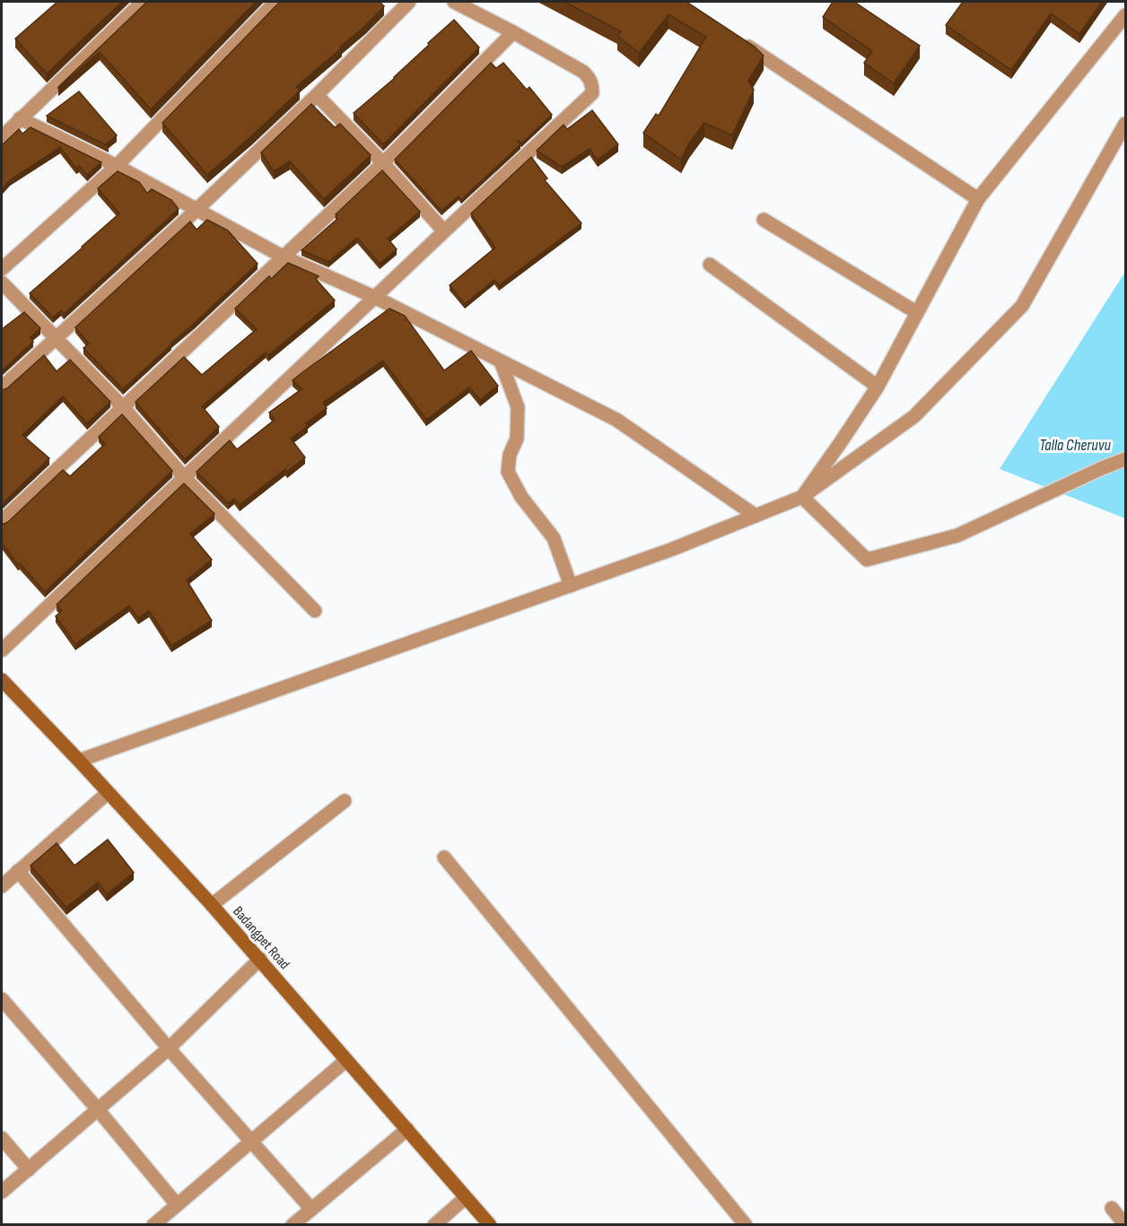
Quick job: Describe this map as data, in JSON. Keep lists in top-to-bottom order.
{
  "streets": {
    "main road": ["Badangpet Road"]
  },
  "water": ["Talla Cheruvu"]
}
